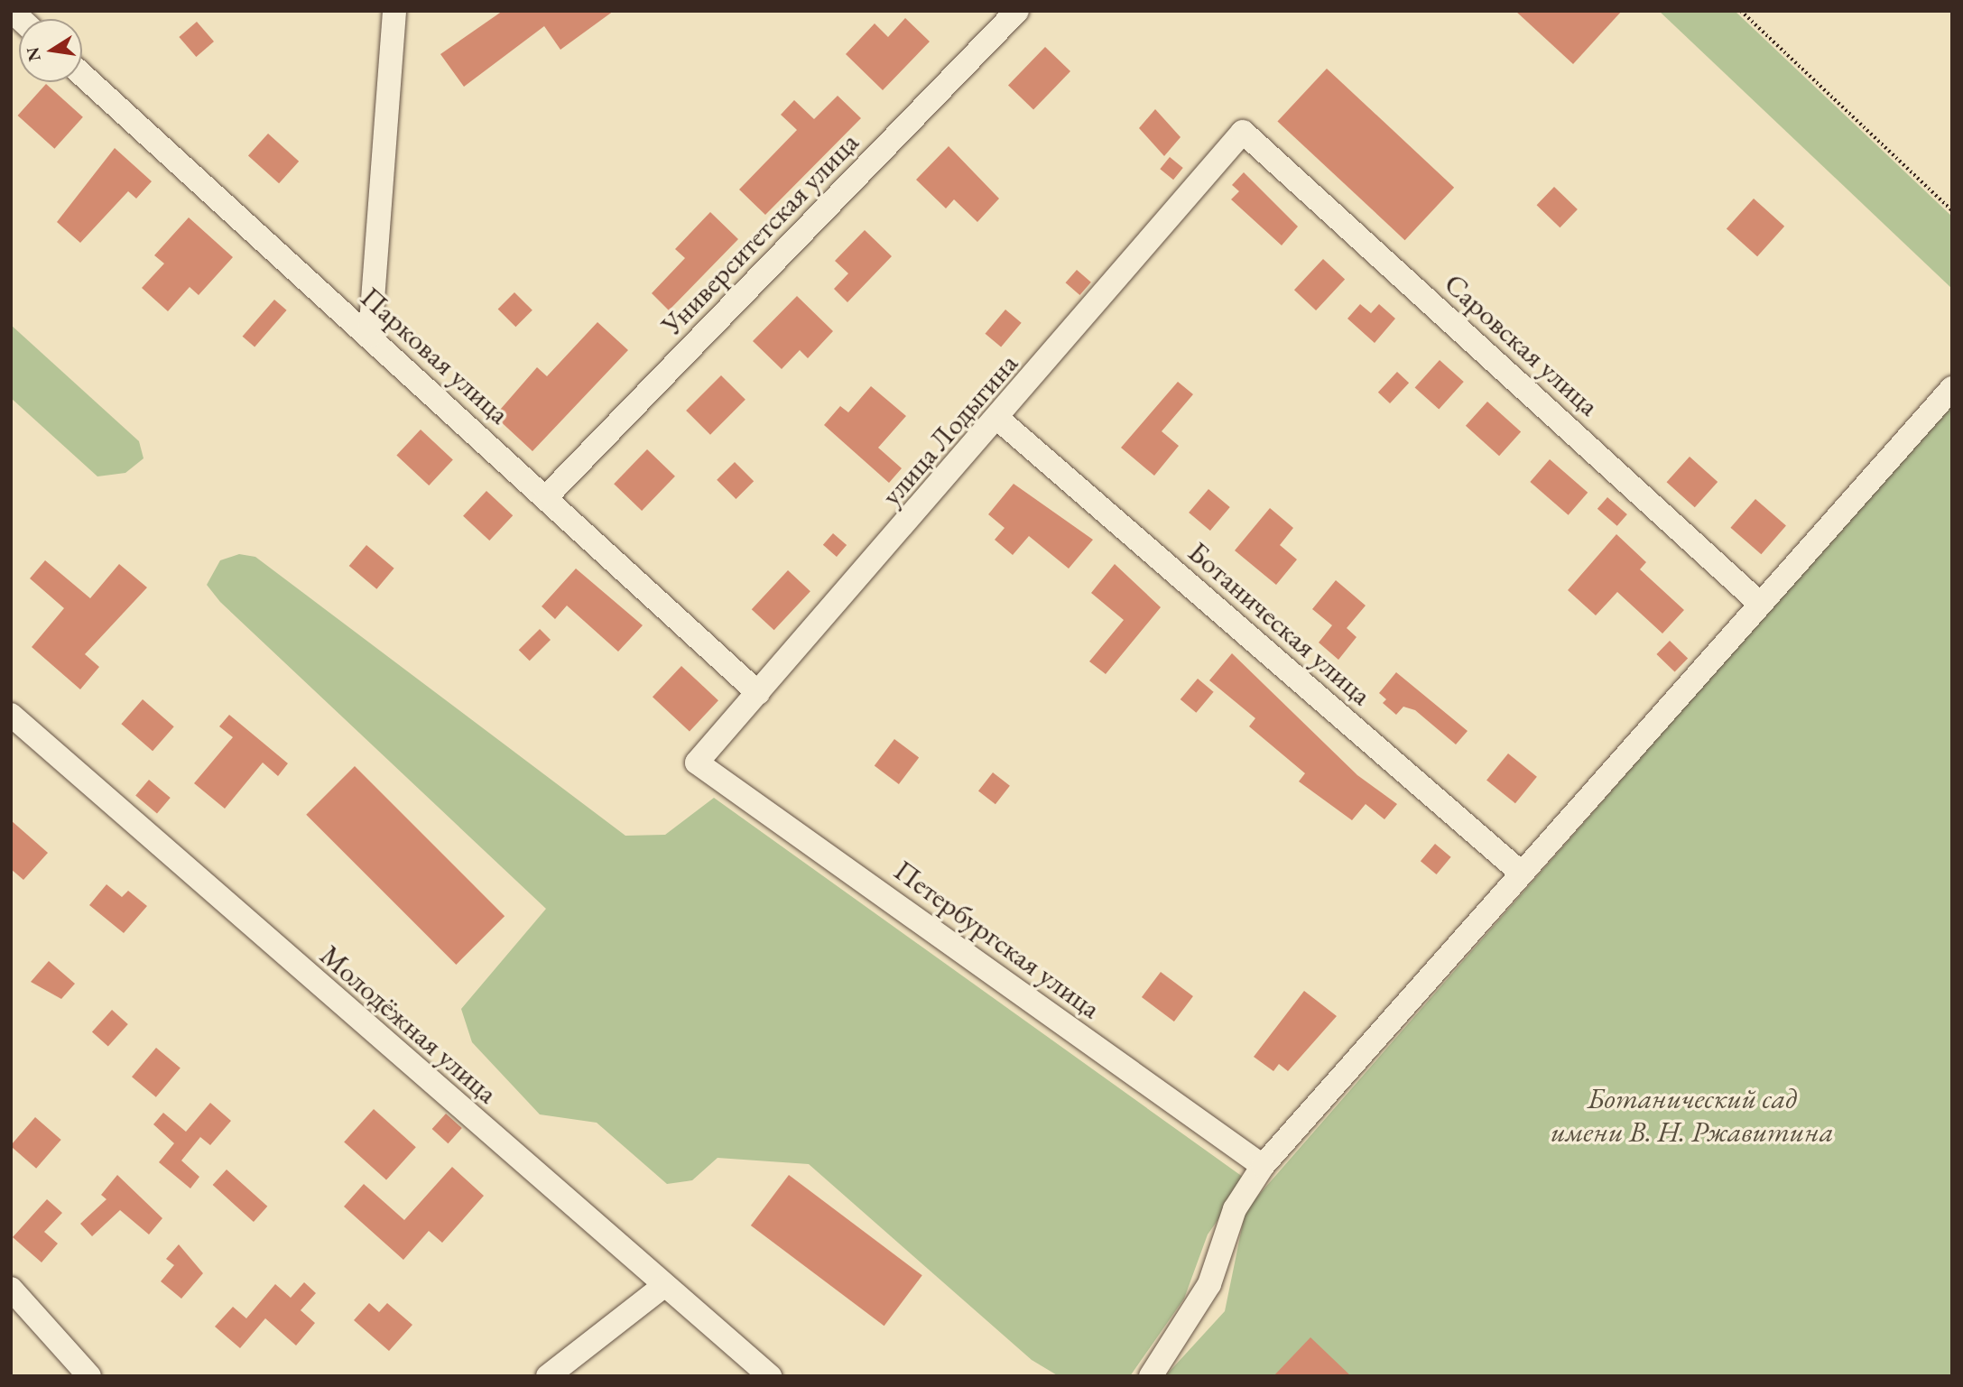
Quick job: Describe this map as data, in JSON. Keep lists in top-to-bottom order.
{
  "streets": {
    "street": [
      "Университетская улица",
      "Саровская улица",
      "Парковая улица",
      "улица Лодыгина",
      "Ботаническая улица",
      "Петербургская улица",
      "Молодёжная улица"
    ]
  },
  "crossings": [
    ["Университетская улица", "Парковая улица"],
    ["Саровская улица", "улица Лодыгина"],
    ["Парковая улица", "улица Лодыгина"],
    ["улица Лодыгина", "Ботаническая улица"],
    ["улица Лодыгина", "Петербургская улица"]
  ],
  "parks": ["Ботанический сад имени В. Н. Ржавитина"],
  "north": "left"
}
